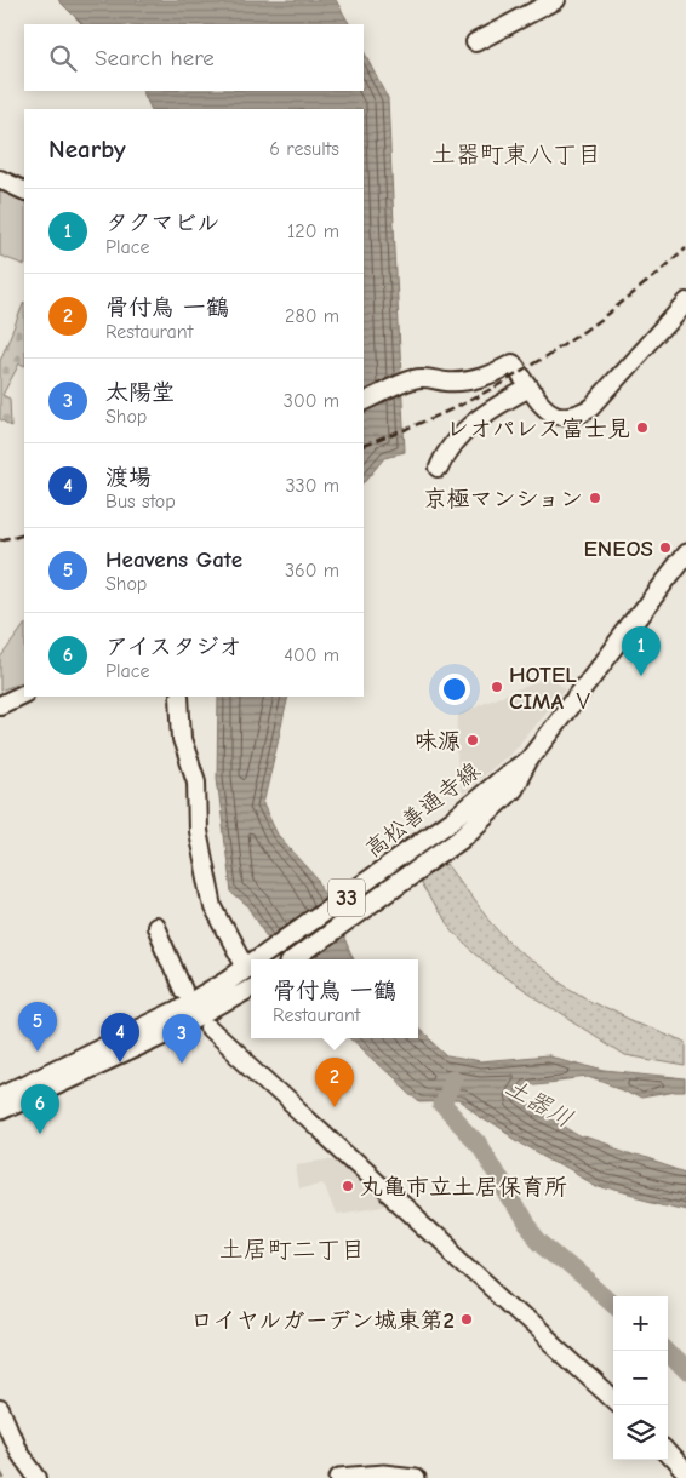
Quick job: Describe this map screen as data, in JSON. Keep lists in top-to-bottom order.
{
  "streets": {
    "main road": ["高松善通寺線", "33"]
  },
  "districts": ["土器町東八丁目", "土居町二丁目"],
  "water": ["土器川"],
  "places": [
    "レオパレス富士見",
    "京極マンション",
    "ENEOS",
    "HOTEL CIMA Ⅴ",
    "味源",
    "丸亀市立土居保育所",
    "ロイヤルガーデン城東第2"
  ],
  "page": {
    "search": "Search here",
    "heading": ["Nearby", "6 results"],
    "list": [
      {
        "mark": "1",
        "name": "タクマビル",
        "note": "Place",
        "value": "120 m"
      },
      {
        "mark": "2",
        "name": "骨付鳥 一鶴",
        "note": "Restaurant",
        "value": "280 m"
      },
      {
        "mark": "3",
        "name": "太陽堂",
        "note": "Shop",
        "value": "300 m"
      },
      {
        "mark": "4",
        "name": "渡場",
        "note": "Bus stop",
        "value": "330 m"
      },
      {
        "mark": "5",
        "name": "Heavens Gate",
        "note": "Shop",
        "value": "360 m"
      },
      {
        "mark": "6",
        "name": "アイスタジオ",
        "note": "Place",
        "value": "400 m"
      }
    ],
    "pins": [
      "1",
      "5",
      "4",
      "3",
      "2",
      "6"
    ],
    "popup": ["骨付鳥 一鶴", "Restaurant"],
    "map_buttons": ["+", "−"]
  }
}
